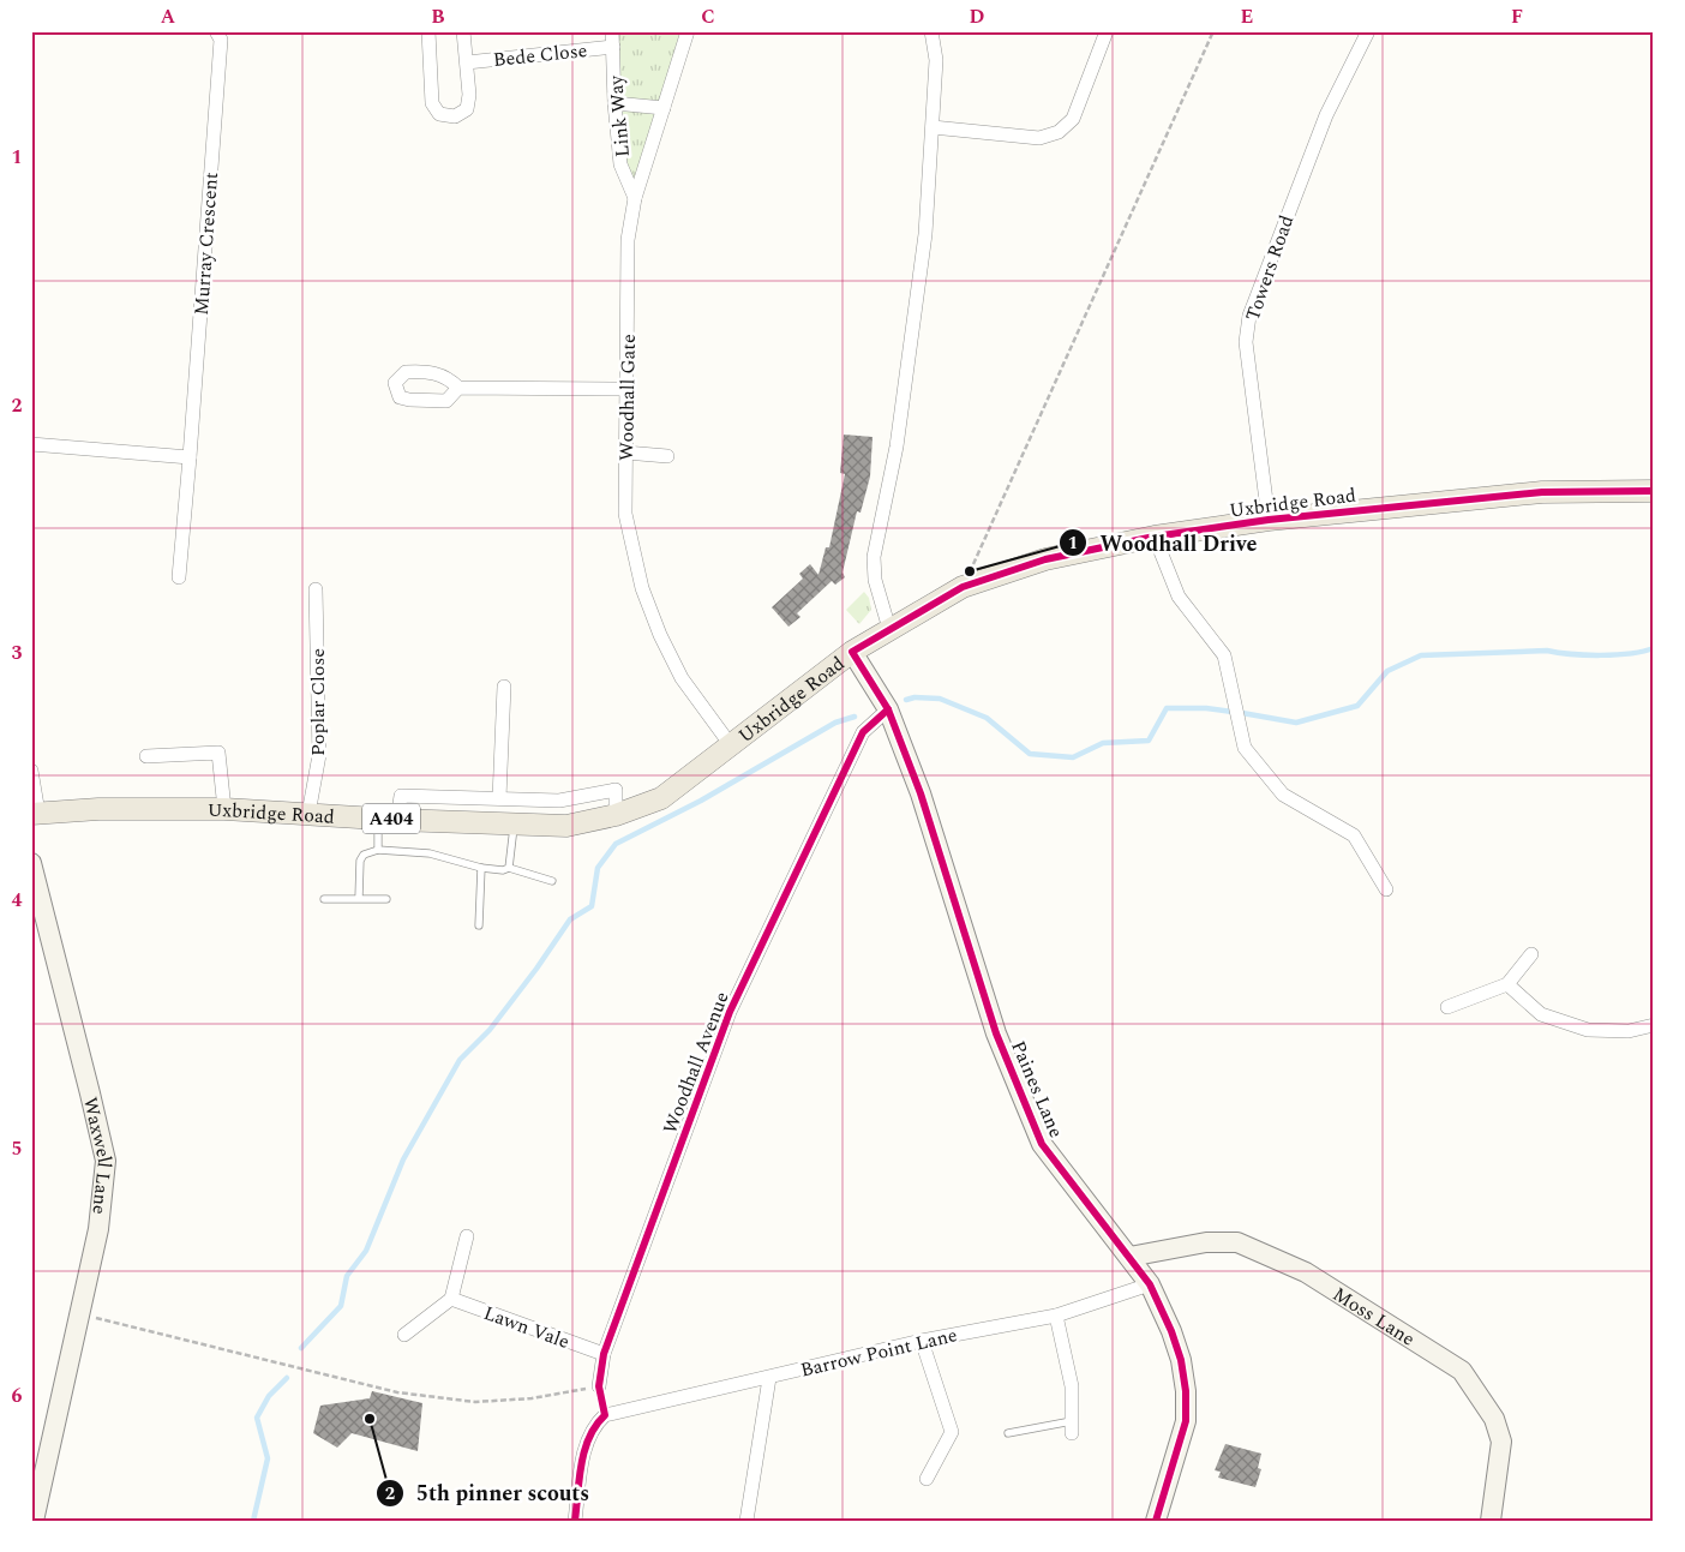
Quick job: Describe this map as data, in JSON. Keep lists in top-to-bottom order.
{
  "streets": {
    "main road": ["Uxbridge Road", "A404"],
    "street": [
      "Bede Close",
      "Link Way",
      "Murray Crescent",
      "Towers Road",
      "Woodhall Gate",
      "Poplar Close",
      "Woodhall Avenue",
      "Paines Lane",
      "Waxwell Lane",
      "Moss Lane",
      "Lawn Vale",
      "Barrow Point Lane"
    ]
  },
  "crossings": [
    ["Bede Close", "Link Way"],
    ["Link Way", "Woodhall Gate"],
    ["Towers Road", "Uxbridge Road"],
    ["Woodhall Gate", "Uxbridge Road"],
    ["Uxbridge Road", "Poplar Close"],
    ["Uxbridge Road", "Paines Lane"],
    ["Woodhall Avenue", "Paines Lane"],
    ["Woodhall Avenue", "Lawn Vale"],
    ["Paines Lane", "Moss Lane"],
    ["Paines Lane", "Barrow Point Lane"]
  ],
  "places": ["Woodhall Drive", "5th pinner scouts"],
  "grid": {
    "columns": [
      "A",
      "B",
      "C",
      "D",
      "E",
      "F"
    ],
    "rows": [
      "1",
      "2",
      "3",
      "4",
      "5",
      "6"
    ]
  }
}
